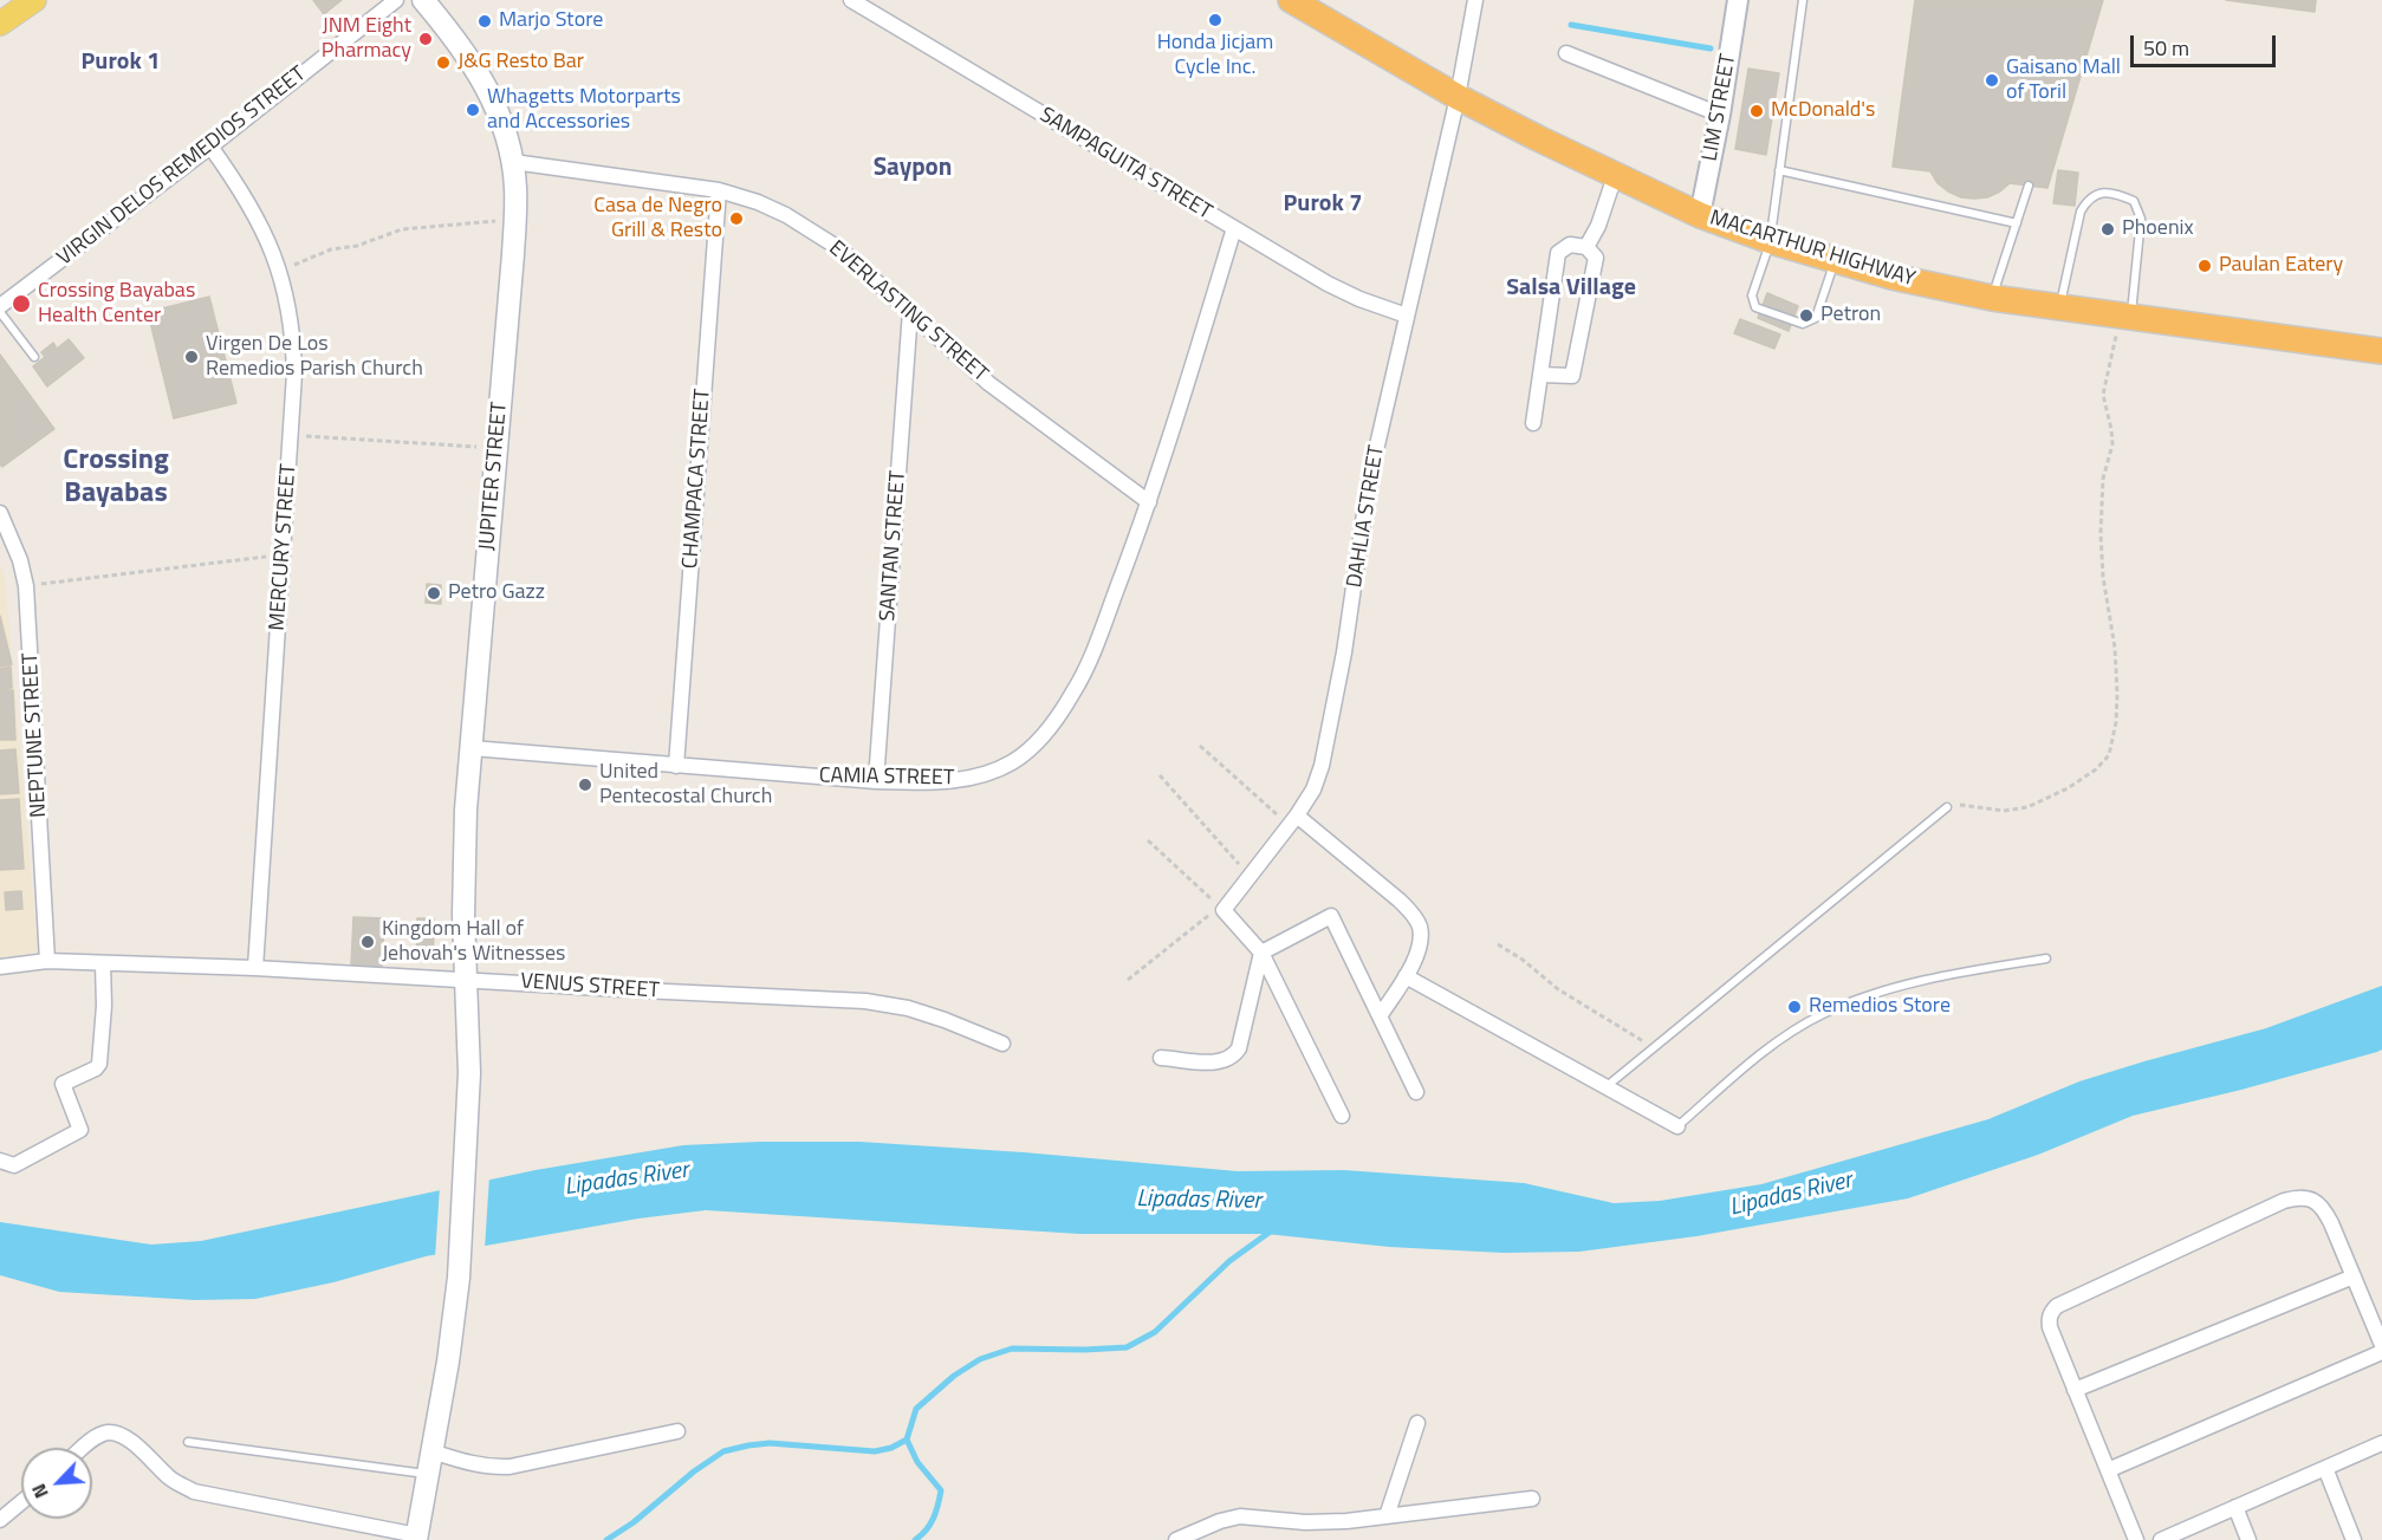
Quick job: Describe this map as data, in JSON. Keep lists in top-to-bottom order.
{
  "streets": {
    "highway": ["MACARTHUR HIGHWAY"],
    "main road": ["JUPITER STREET"],
    "street": [
      "LIM STREET",
      "SAMPAGUITA STREET",
      "VIRGIN DELOS REMEDIOS STREET",
      "EVERLASTING STREET",
      "CHAMPACA STREET",
      "DAHLIA STREET",
      "SANTAN STREET",
      "MERCURY STREET",
      "NEPTUNE STREET",
      "CAMIA STREET",
      "VENUS STREET"
    ]
  },
  "crossings": [
    ["LIM STREET", "MACARTHUR HIGHWAY"],
    ["SAMPAGUITA STREET", "DAHLIA STREET"],
    ["SAMPAGUITA STREET", "CAMIA STREET"],
    ["VIRGIN DELOS REMEDIOS STREET", "MERCURY STREET"],
    ["MACARTHUR HIGHWAY", "DAHLIA STREET"],
    ["EVERLASTING STREET", "JUPITER STREET"],
    ["EVERLASTING STREET", "CHAMPACA STREET"],
    ["EVERLASTING STREET", "SANTAN STREET"],
    ["EVERLASTING STREET", "CAMIA STREET"],
    ["JUPITER STREET", "CAMIA STREET"],
    ["JUPITER STREET", "VENUS STREET"],
    ["CHAMPACA STREET", "CAMIA STREET"],
    ["SANTAN STREET", "CAMIA STREET"],
    ["MERCURY STREET", "VENUS STREET"],
    ["NEPTUNE STREET", "VENUS STREET"]
  ],
  "districts": [
    "Purok 1",
    "Saypon",
    "Purok 7",
    "Salsa Village",
    "Crossing Bayabas"
  ],
  "water": ["Lipadas River"],
  "places": [
    "Honda Jicjam Cycle Inc.",
    "Marjo Store",
    "JNM Eight Pharmacy",
    "J&G Resto Bar",
    "Gaisano Mall of Toril",
    "Whagetts Motorparts and Accessories",
    "McDonald's",
    "Casa de Negro Grill & Resto",
    "Phoenix",
    "Paulan Eatery",
    "Crossing Bayabas Health Center",
    "Petron",
    "Virgen De Los Remedios Parish Church",
    "Petro Gazz",
    "United Pentecostal Church",
    "Kingdom Hall of Jehovah's Witnesses",
    "Remedios Store"
  ],
  "scale_bar": "50 m",
  "north": "bottom left"
}
